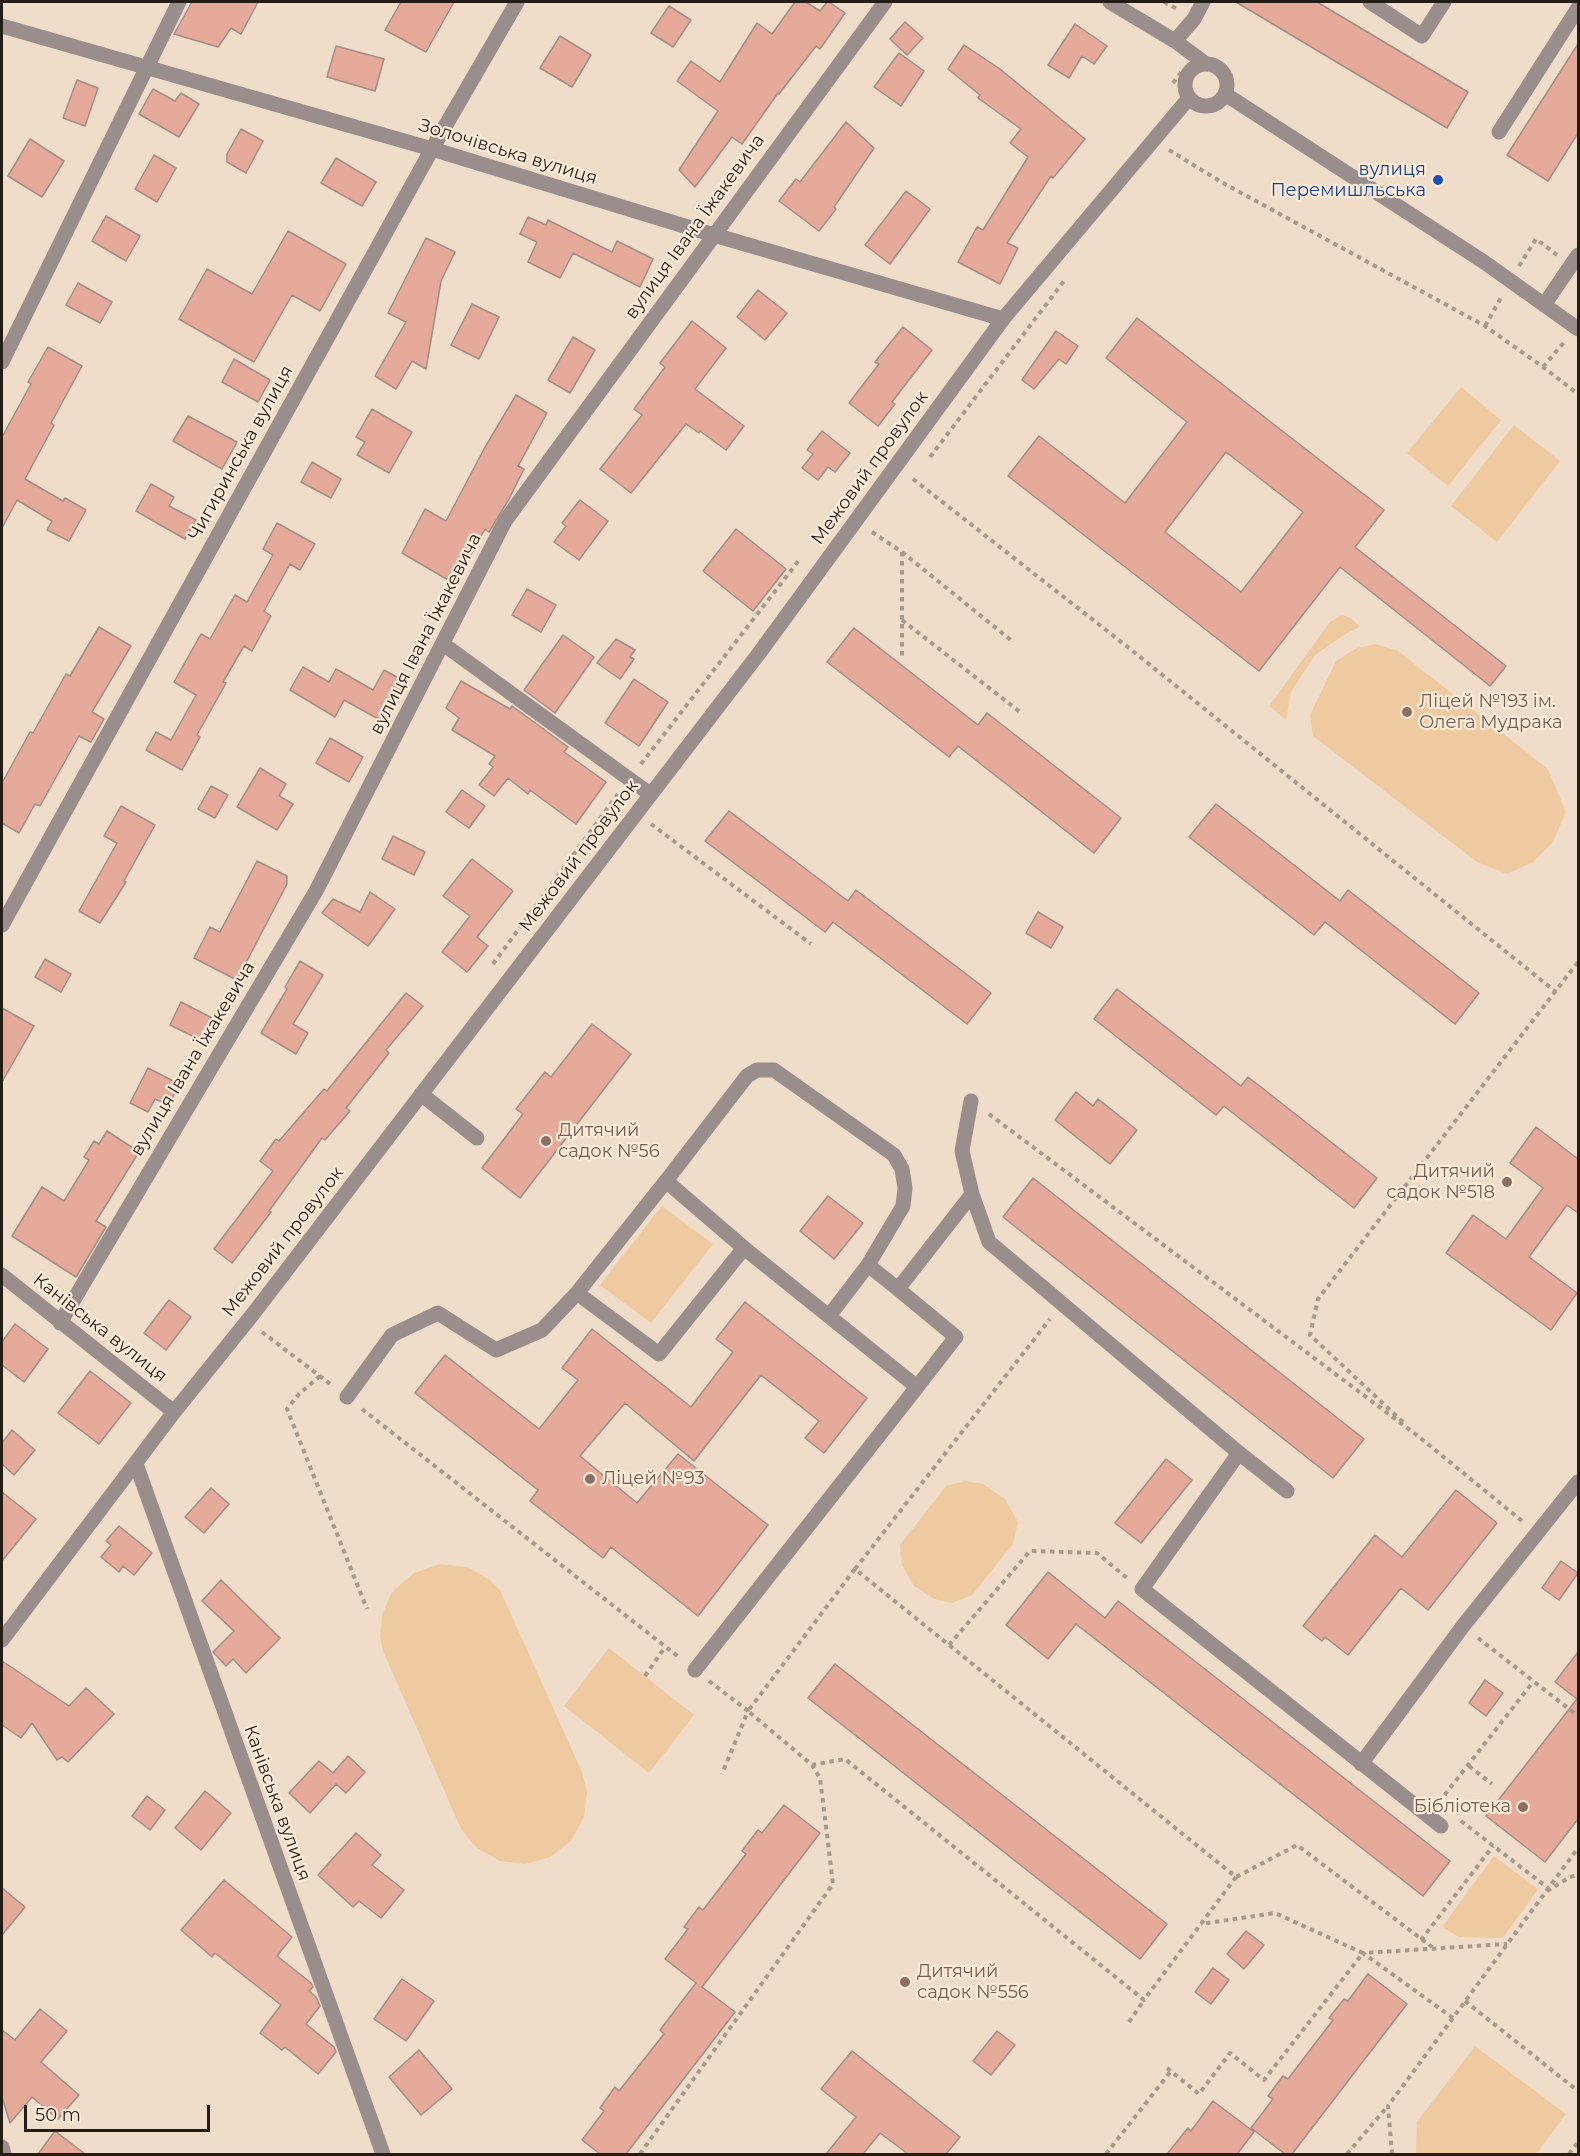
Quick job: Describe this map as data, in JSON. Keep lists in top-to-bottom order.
{
  "streets": {
    "street": [
      "Золочівська вулиця",
      "вулиця Івана Їжакевича",
      "Чигиринська вулиця",
      "Межовий провулок",
      "Канівська вулиця"
    ]
  },
  "crossings": [
    ["Золочівська вулиця", "вулиця Івана Їжакевича"],
    ["Золочівська вулиця", "Чигиринська вулиця"],
    ["Золочівська вулиця", "Межовий провулок"],
    ["вулиця Івана Їжакевича", "Канівська вулиця"],
    ["Межовий провулок", "Канівська вулиця"]
  ],
  "places": [
    "вулиця Перемишльська",
    "Ліцей №193 ім. Олега Мудрака",
    "Дитячий садок №56",
    "Дитячий садок №518",
    "Ліцей №93",
    "Бібліотека",
    "Дитячий садок №556"
  ],
  "scale_bar": "50 m"
}
